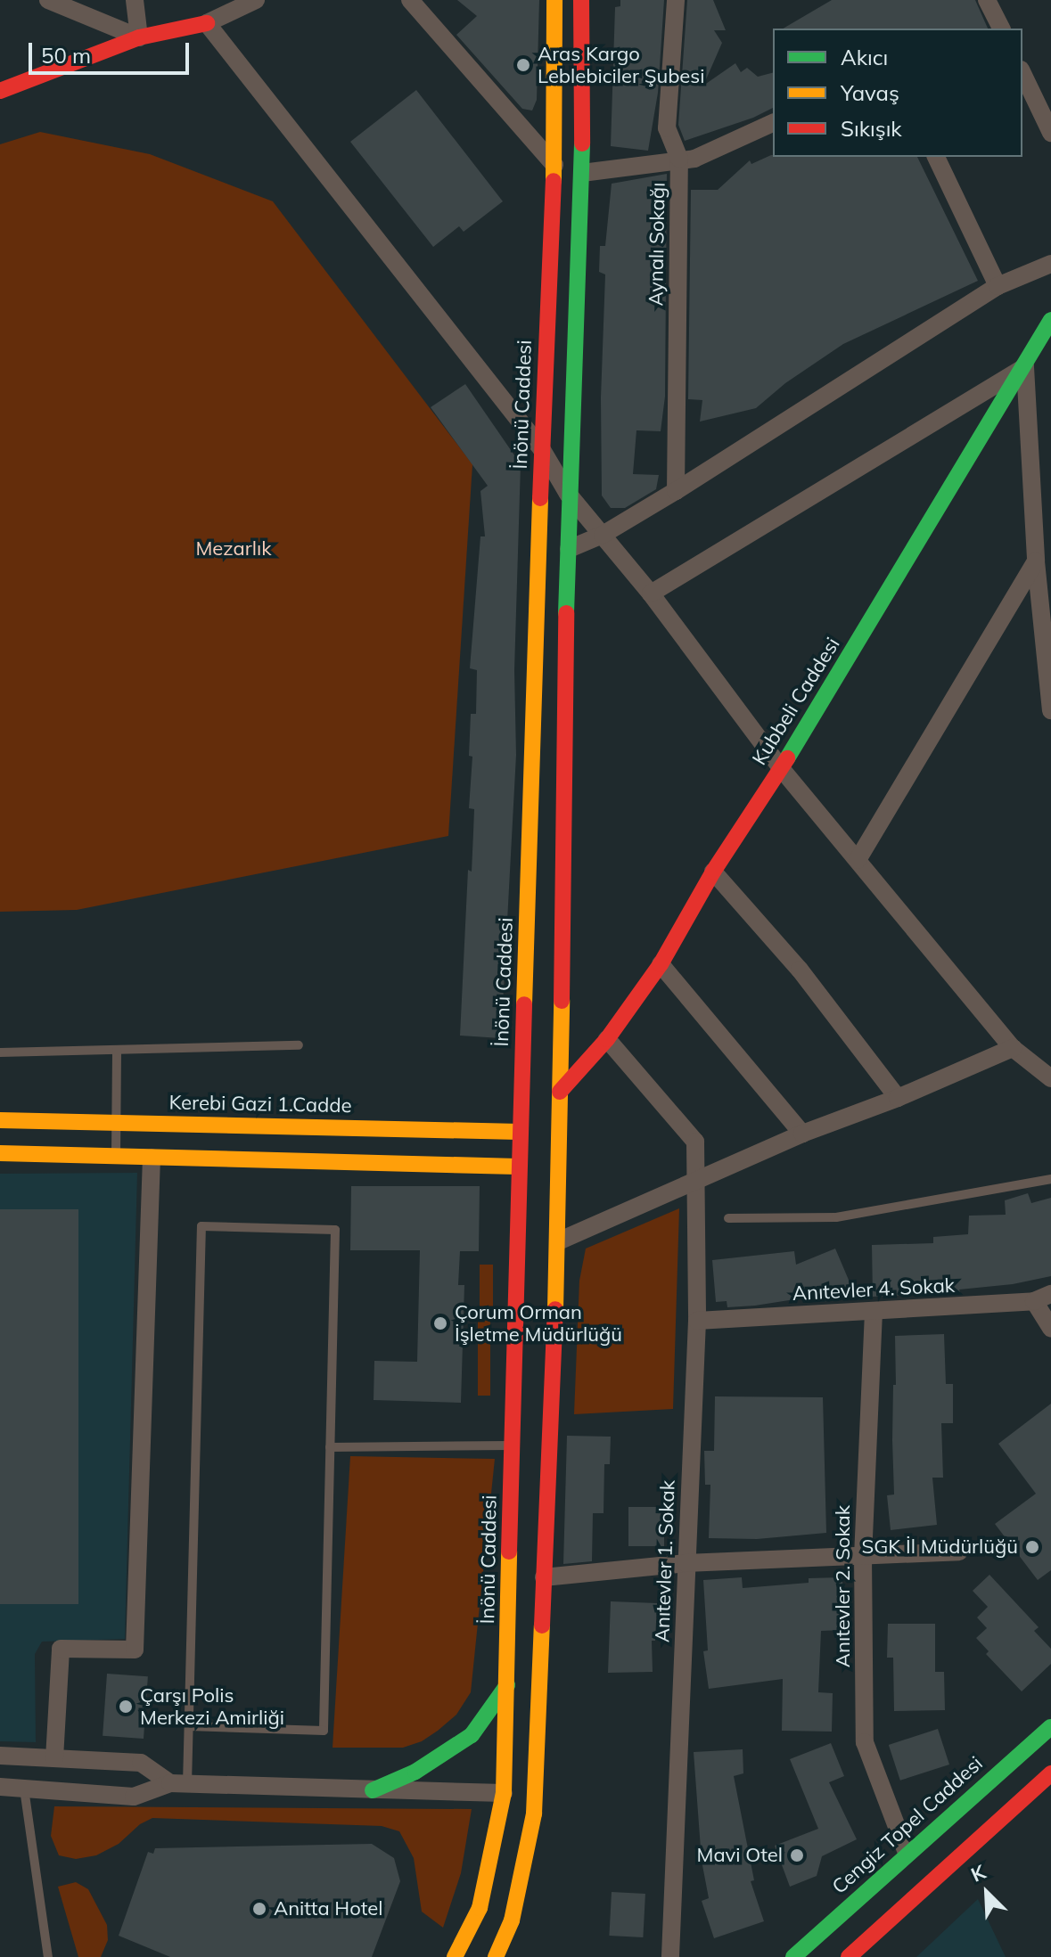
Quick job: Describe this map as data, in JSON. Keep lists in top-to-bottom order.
{
  "streets": {
    "street": [
      "Aynalı Sokağı",
      "İnönü Caddesi",
      "Kubbeli Caddesi",
      "Kerebi Gazi 1.Cadde",
      "Anıtevler 4. Sokak",
      "Anıtevler 1. Sokak",
      "Anıtevler 2. Sokak",
      "Cengiz Topel Caddesi"
    ]
  },
  "crossings": [
    ["İnönü Caddesi", "Kerebi Gazi 1.Cadde"],
    ["Kubbeli Caddesi", "Anıtevler 1. Sokak"],
    ["Anıtevler 4. Sokak", "Anıtevler 1. Sokak"],
    ["Anıtevler 4. Sokak", "Anıtevler 2. Sokak"],
    ["Anıtevler 2. Sokak", "Cengiz Topel Caddesi"]
  ],
  "parks": ["Mezarlık"],
  "places": [
    "Aras Kargo Leblebiciler Şubesi",
    "Çorum Orman İşletme Müdürlüğü",
    "SGK İl Müdürlüğü",
    "Çarşı Polis Merkezi Amirliği",
    "Mavi Otel",
    "Anitta Hotel"
  ],
  "legend": ["Akıcı", "Yavaş", "Sıkışık"],
  "scale_bar": "50 m",
  "north": "top left"
}
